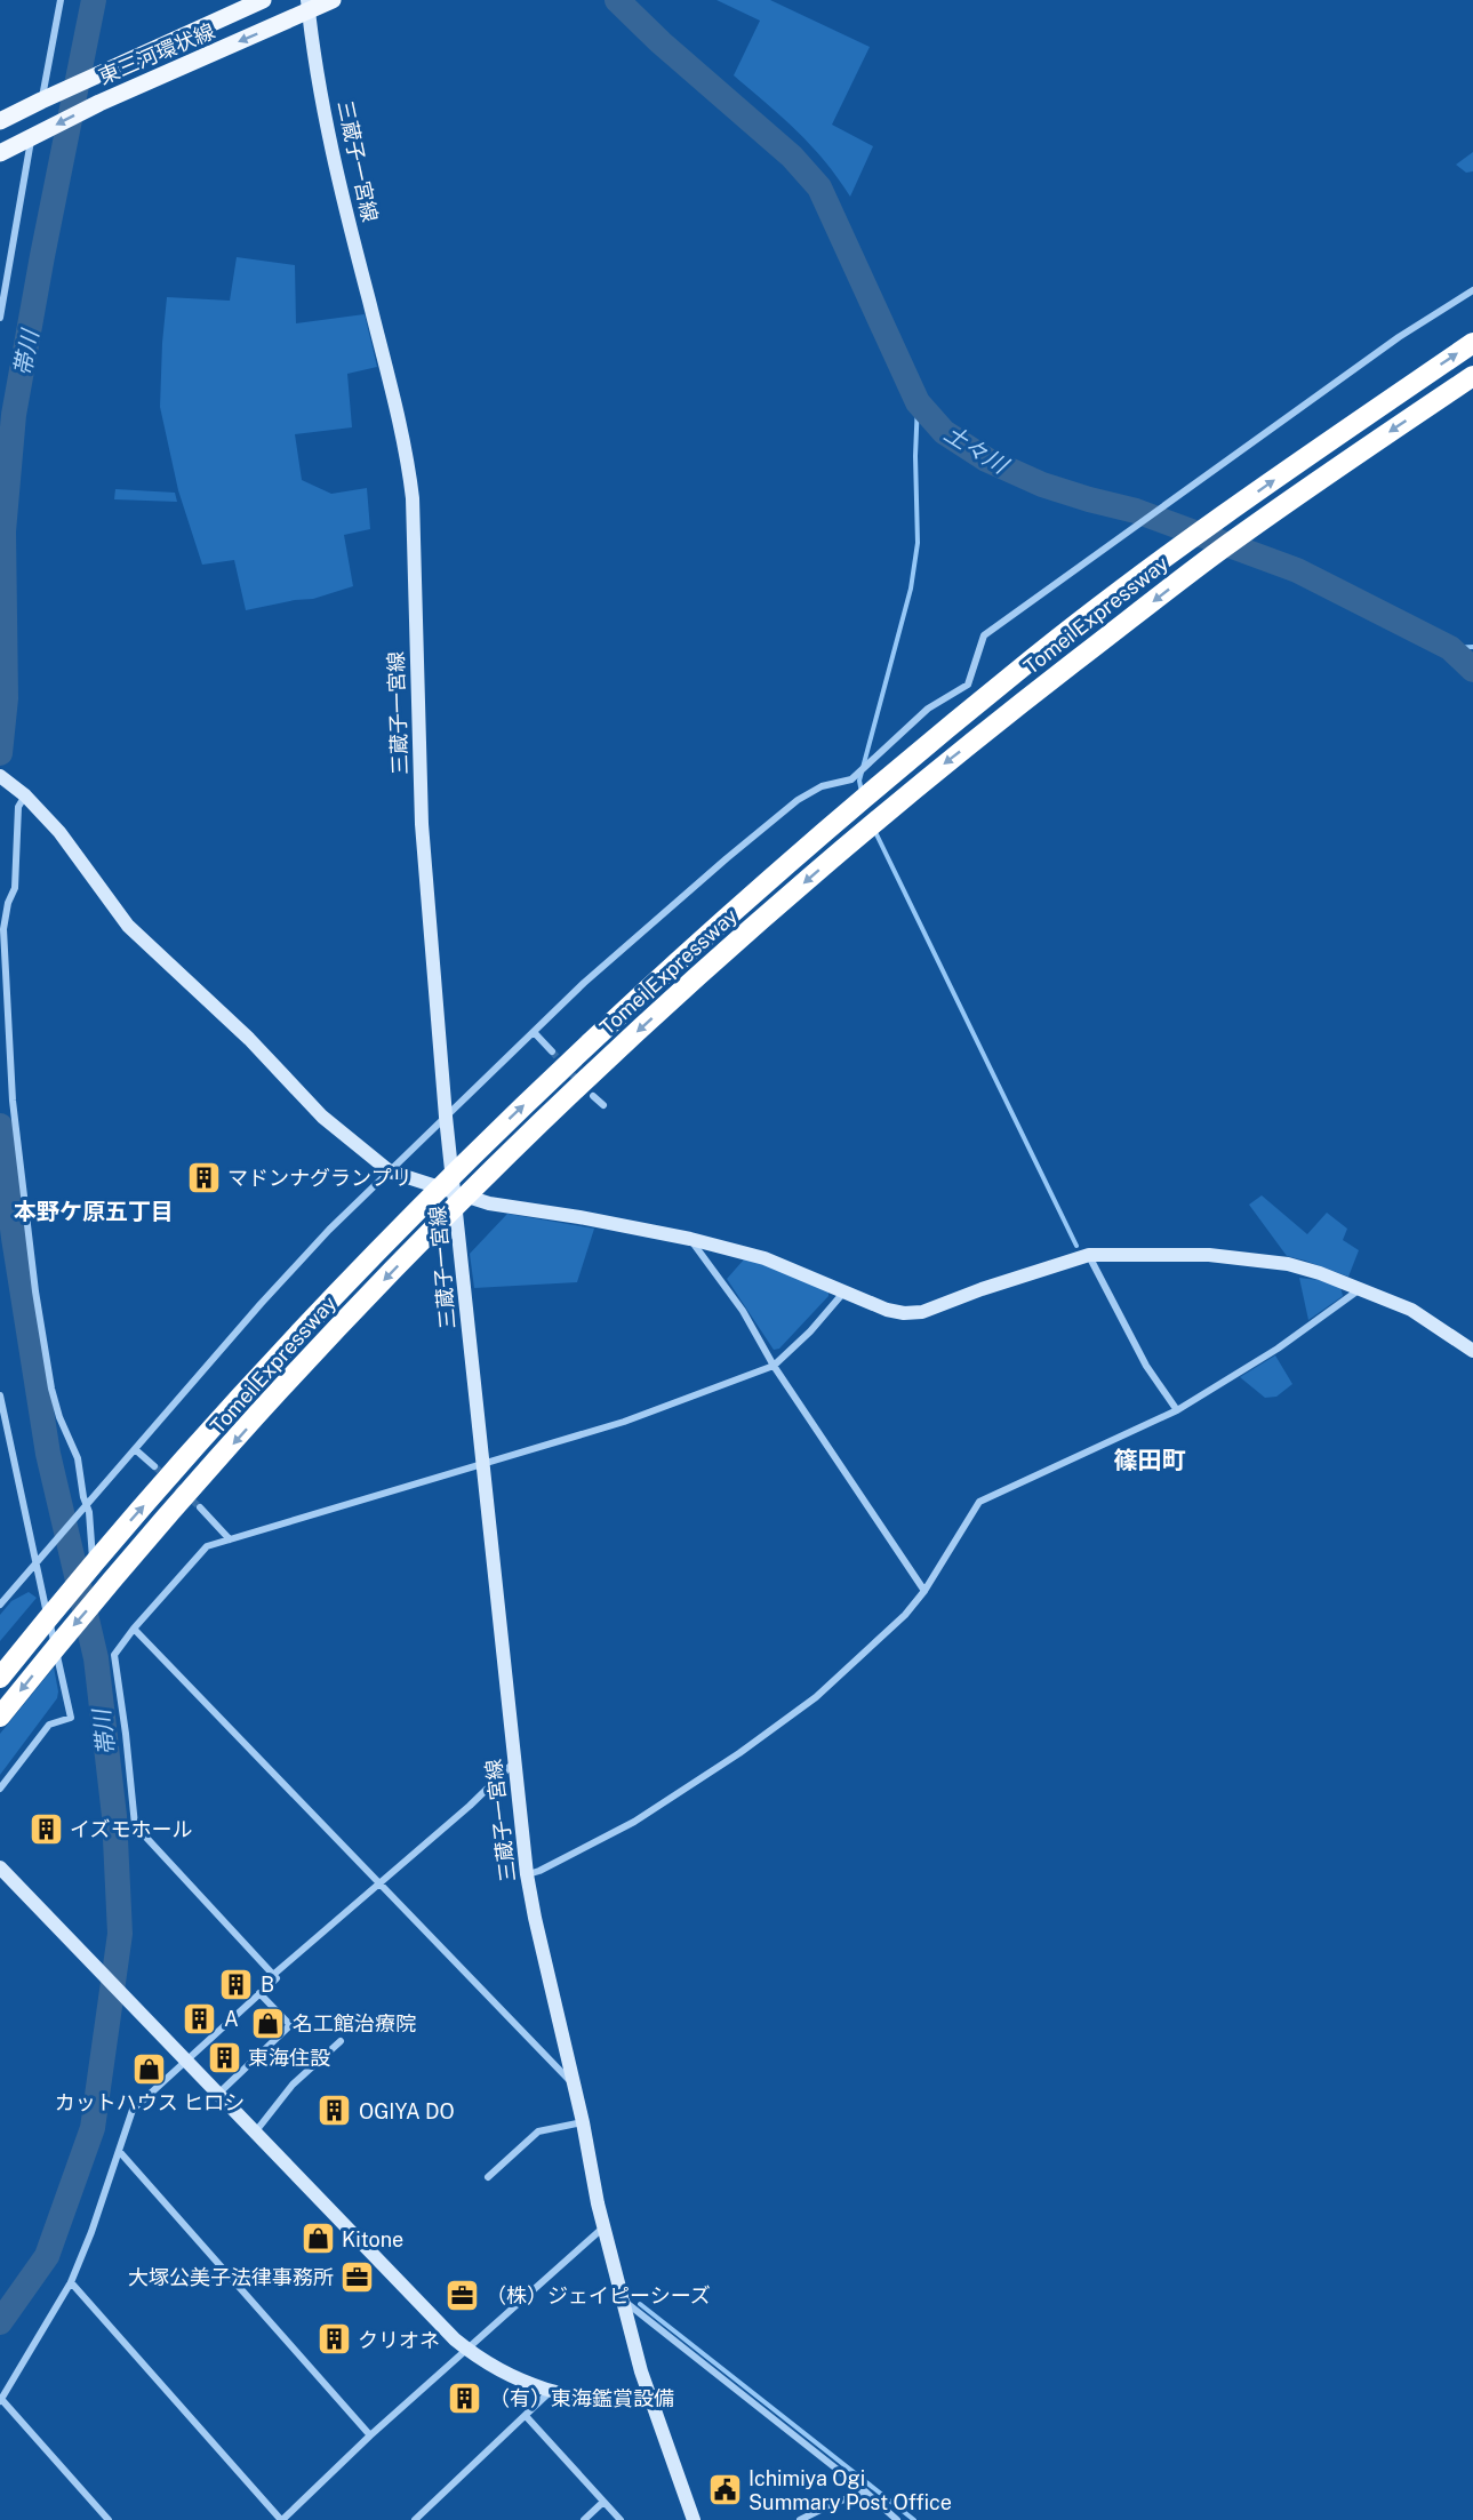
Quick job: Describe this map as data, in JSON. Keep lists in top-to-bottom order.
{
  "streets": {
    "highway": ["Tomei Expressway"],
    "main road": ["東三河環状線"],
    "street": ["三蔵子一宮線"]
  },
  "crossings": [
    ["東三河環状線", "三蔵子一宮線"]
  ],
  "districts": ["本野ケ原五丁目", "篠田町"],
  "water": ["帯川", "土々川"],
  "places": {
    "building": [
      "マドンナグランプリ",
      "イズモホール",
      "B",
      "A",
      "東海住設",
      "OGIYA DO",
      "クリオネ",
      "（有）東海鑑賞設備"
    ],
    "shop": ["名工館治療院", "カットハウス ヒロシ", "Kitone"],
    "office": ["大塚公美子法律事務所", "（株）ジェイピーシーズ"],
    "public building": ["Ichimiya Ogi Summary Post Office"]
  }
}
